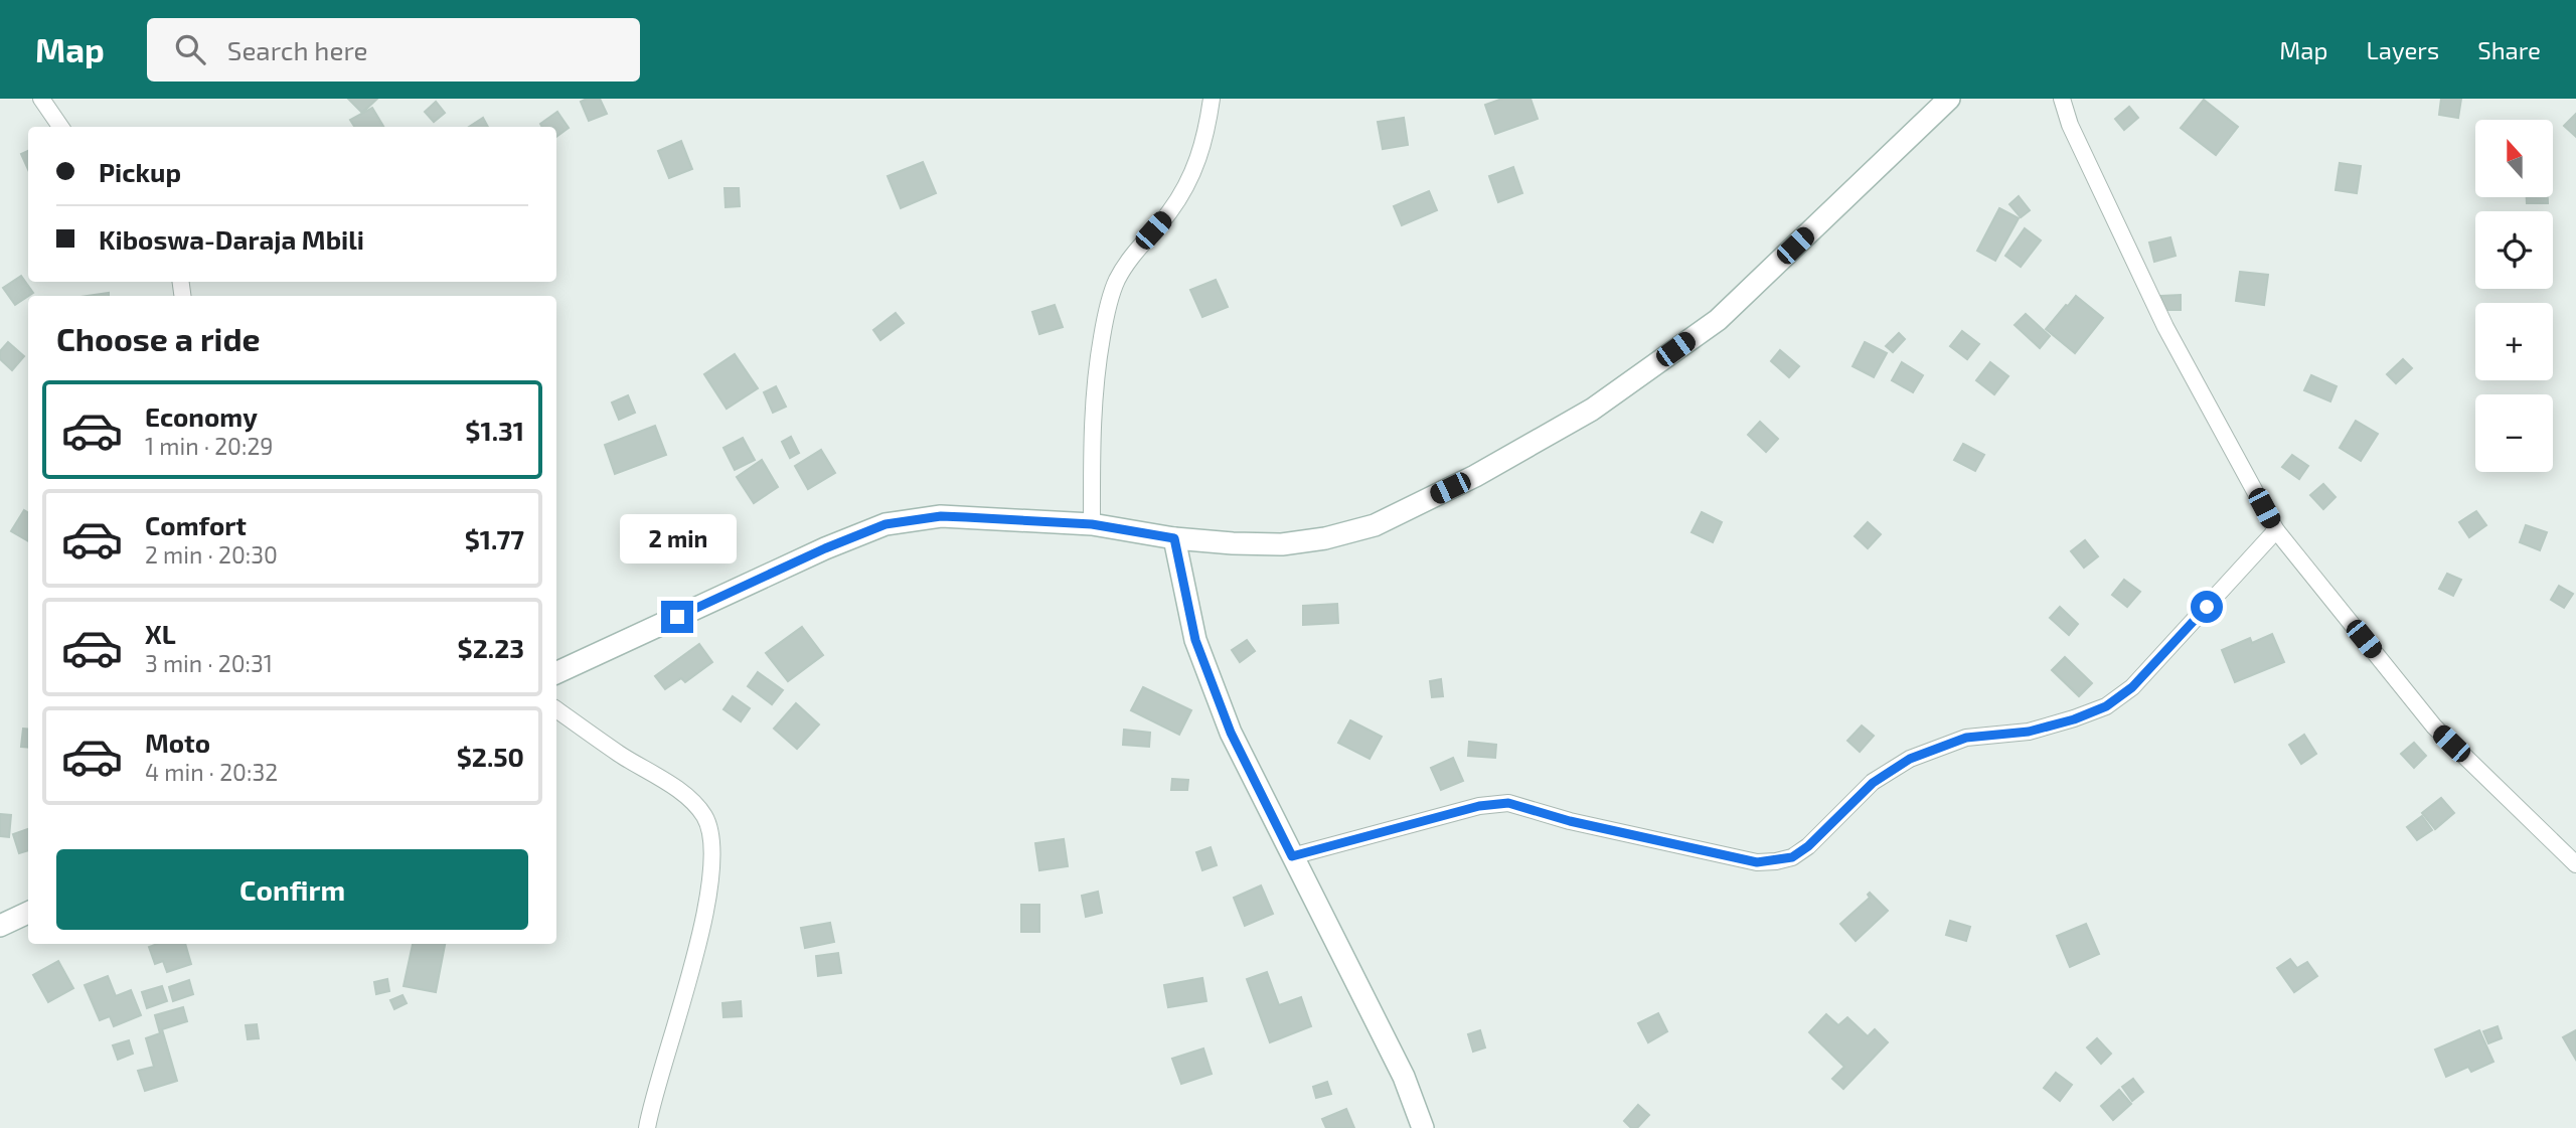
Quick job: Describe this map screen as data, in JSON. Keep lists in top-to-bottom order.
{
  "north": "top",
  "page": {
    "header": "Map",
    "search": "Search here",
    "nav": ["Map", "Layers", "Share"],
    "map_buttons": ["+", "−"],
    "banner": ["Pickup", "Kiboswa-Daraja Mbili"],
    "heading": "Choose a ride",
    "list": [
      {
        "name": "Economy",
        "note": "1 min · 20:29",
        "value": "$1.31"
      },
      {
        "name": "Comfort",
        "note": "2 min · 20:30",
        "value": "$1.77"
      },
      {
        "name": "XL",
        "note": "3 min · 20:31",
        "value": "$2.23"
      },
      {
        "name": "Moto",
        "note": "4 min · 20:32",
        "value": "$2.50"
      }
    ],
    "bubble": "2 min",
    "buttons": "Confirm"
  }
}
